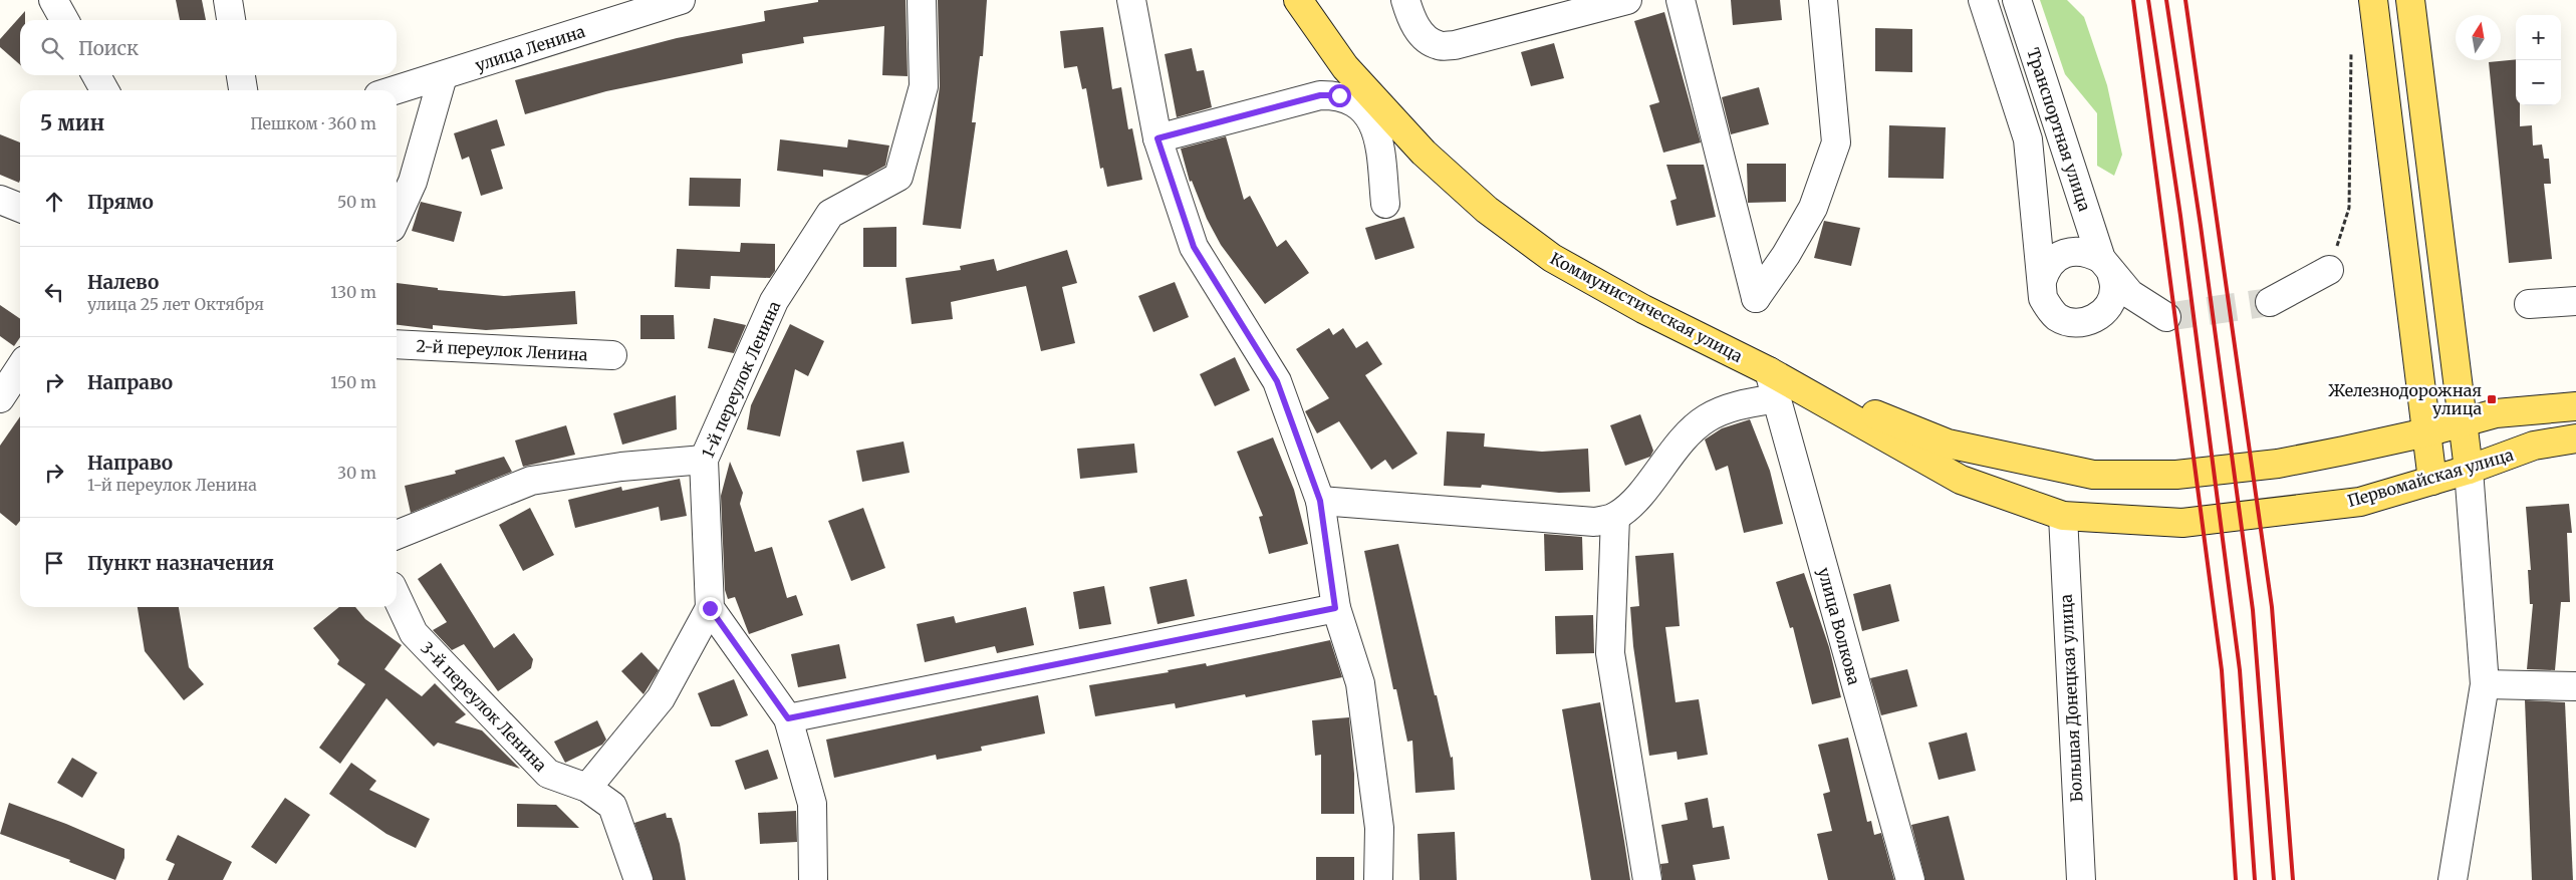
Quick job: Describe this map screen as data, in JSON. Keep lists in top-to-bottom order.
{
  "streets": {
    "main road": ["Коммунистическая улица", "Первомайская улица"],
    "street": [
      "улица Ленина",
      "Транспортная улица",
      "2-й переулок Ленина",
      "1-й переулок Ленина",
      "улица Волкова",
      "Большая Донецкая улица",
      "3-й переулок Ленина"
    ]
  },
  "crossings": [
    ["Коммунистическая улица", "Первомайская улица"],
    ["Коммунистическая улица", "улица Волкова"],
    ["Коммунистическая улица", "Большая Донецкая улица"]
  ],
  "places": {
    "transit": ["Железнодорожная улица"]
  },
  "north": "top",
  "page": {
    "map_buttons": ["+", "−"],
    "search": "Поиск",
    "heading": ["5 мин", "Пешком · 360 m"],
    "list": [
      ["Прямо", "50 m"],
      ["Налево", "улица 25 лет Октября", "130 m"],
      ["Направо", "150 m"],
      ["Направо", "1-й переулок Ленина", "30 m"],
      "Пункт назначения"
    ]
  }
}
